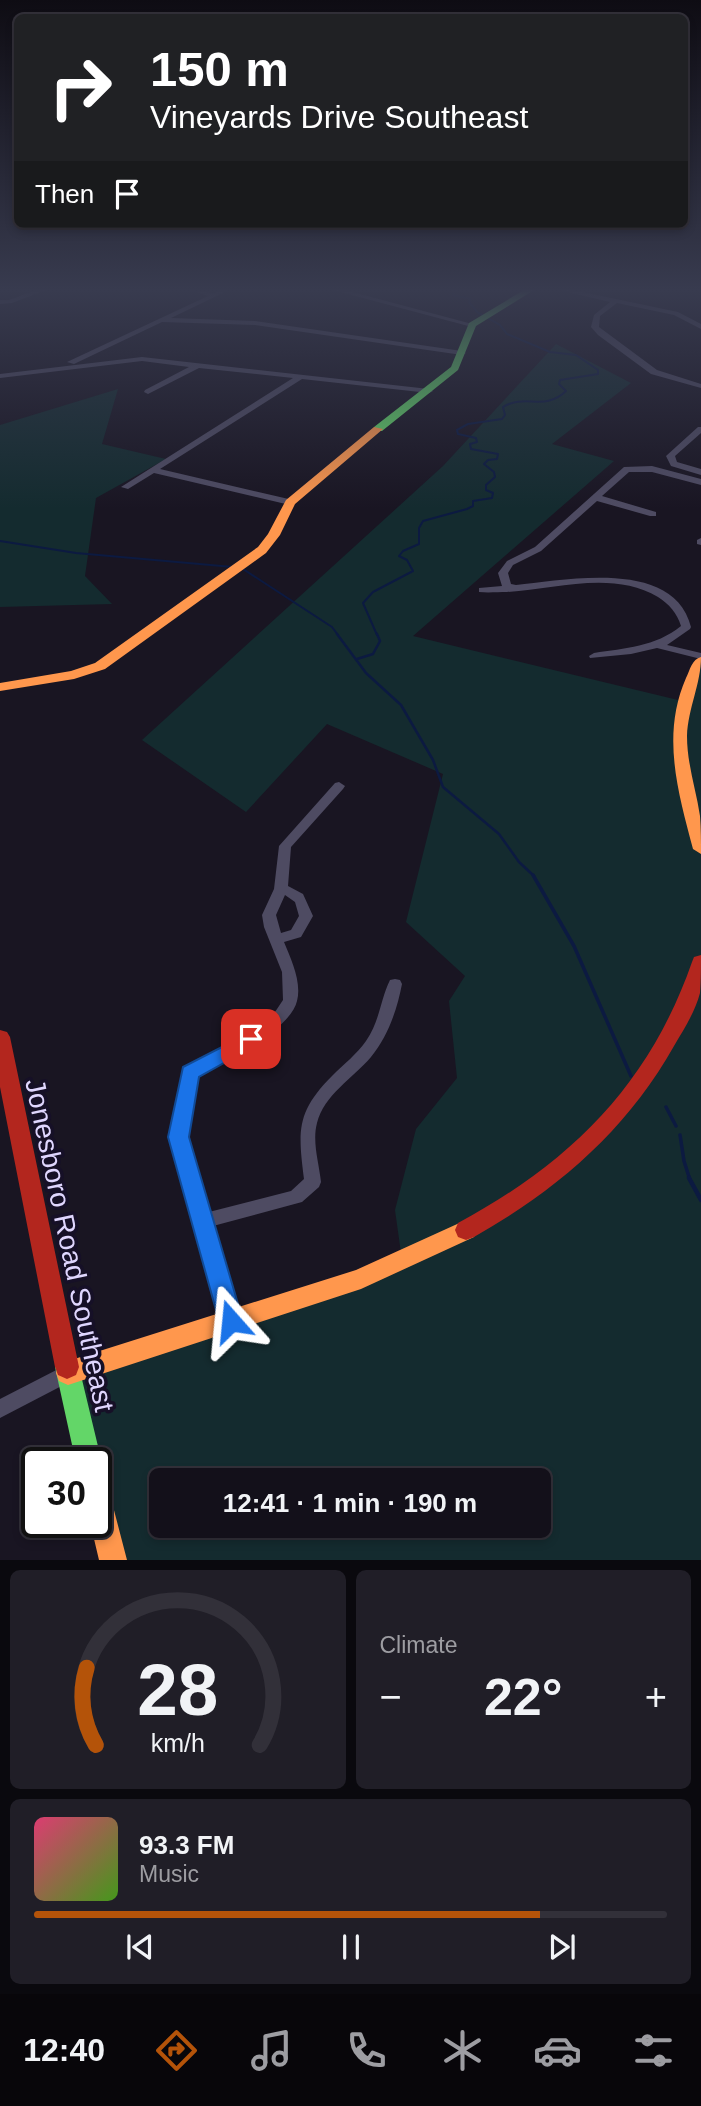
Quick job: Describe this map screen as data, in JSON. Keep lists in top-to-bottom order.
{
  "streets": {
    "street": ["Jonesboro Road Southeast"]
  },
  "page": {
    "turn": ["150 m", "Vineyards Drive Southeast"],
    "then": "Then",
    "limit": "30",
    "trip": "12:41 · 1 min · 190 m",
    "tile": "Climate",
    "heat": ["−", "22°", "+"],
    "song": ["93.3 FM", "Music"],
    "tabs": "12:40",
    "gauge": ["28", "km/h"]
  }
}
